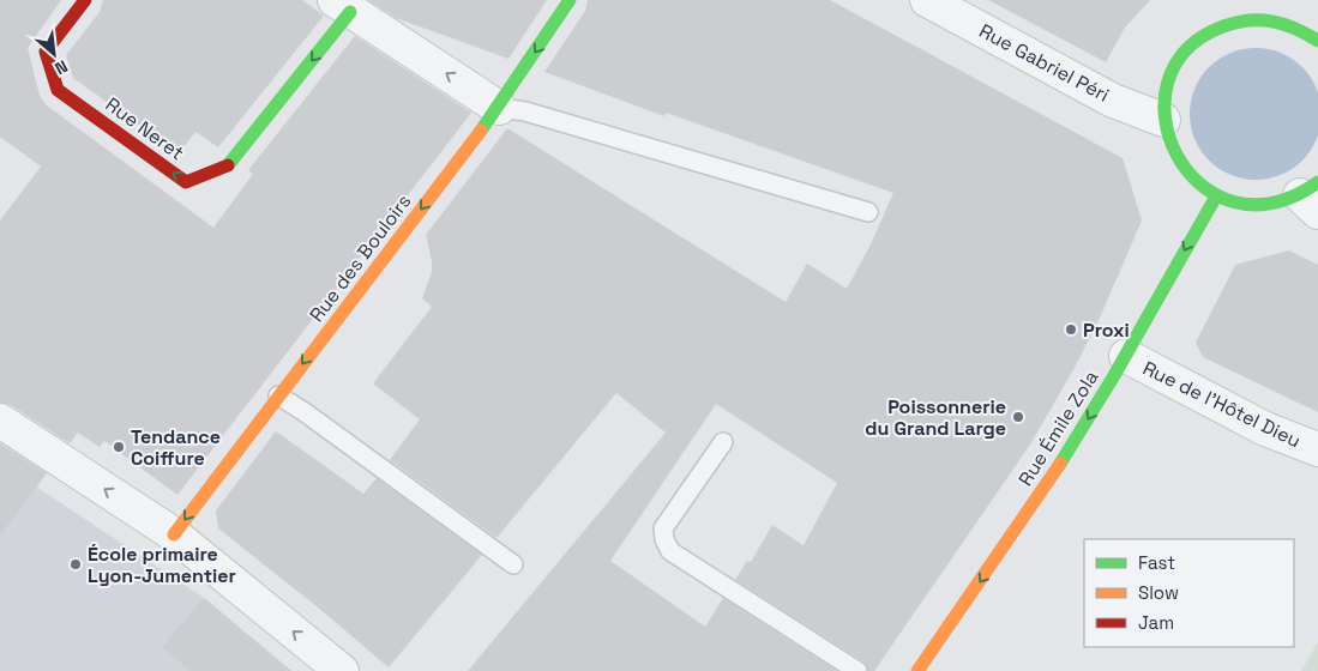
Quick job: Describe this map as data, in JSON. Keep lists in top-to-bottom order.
{
  "streets": {
    "street": [
      "Rue Gabriel Péri",
      "Rue Neret",
      "Rue des Bouloirs",
      "Rue de l'Hôtel Dieu",
      "Rue Émile Zola"
    ]
  },
  "crossings": [
    ["Rue de l'Hôtel Dieu", "Rue Émile Zola"]
  ],
  "one_way": ["Rue des Bouloirs", "Rue Émile Zola"],
  "places": [
    "Proxi",
    "Poissonnerie du Grand Large",
    "Tendance Coiffure",
    "École primaire Lyon-Jumentier"
  ],
  "legend": ["Fast", "Slow", "Jam"],
  "north": "bottom right"
}
